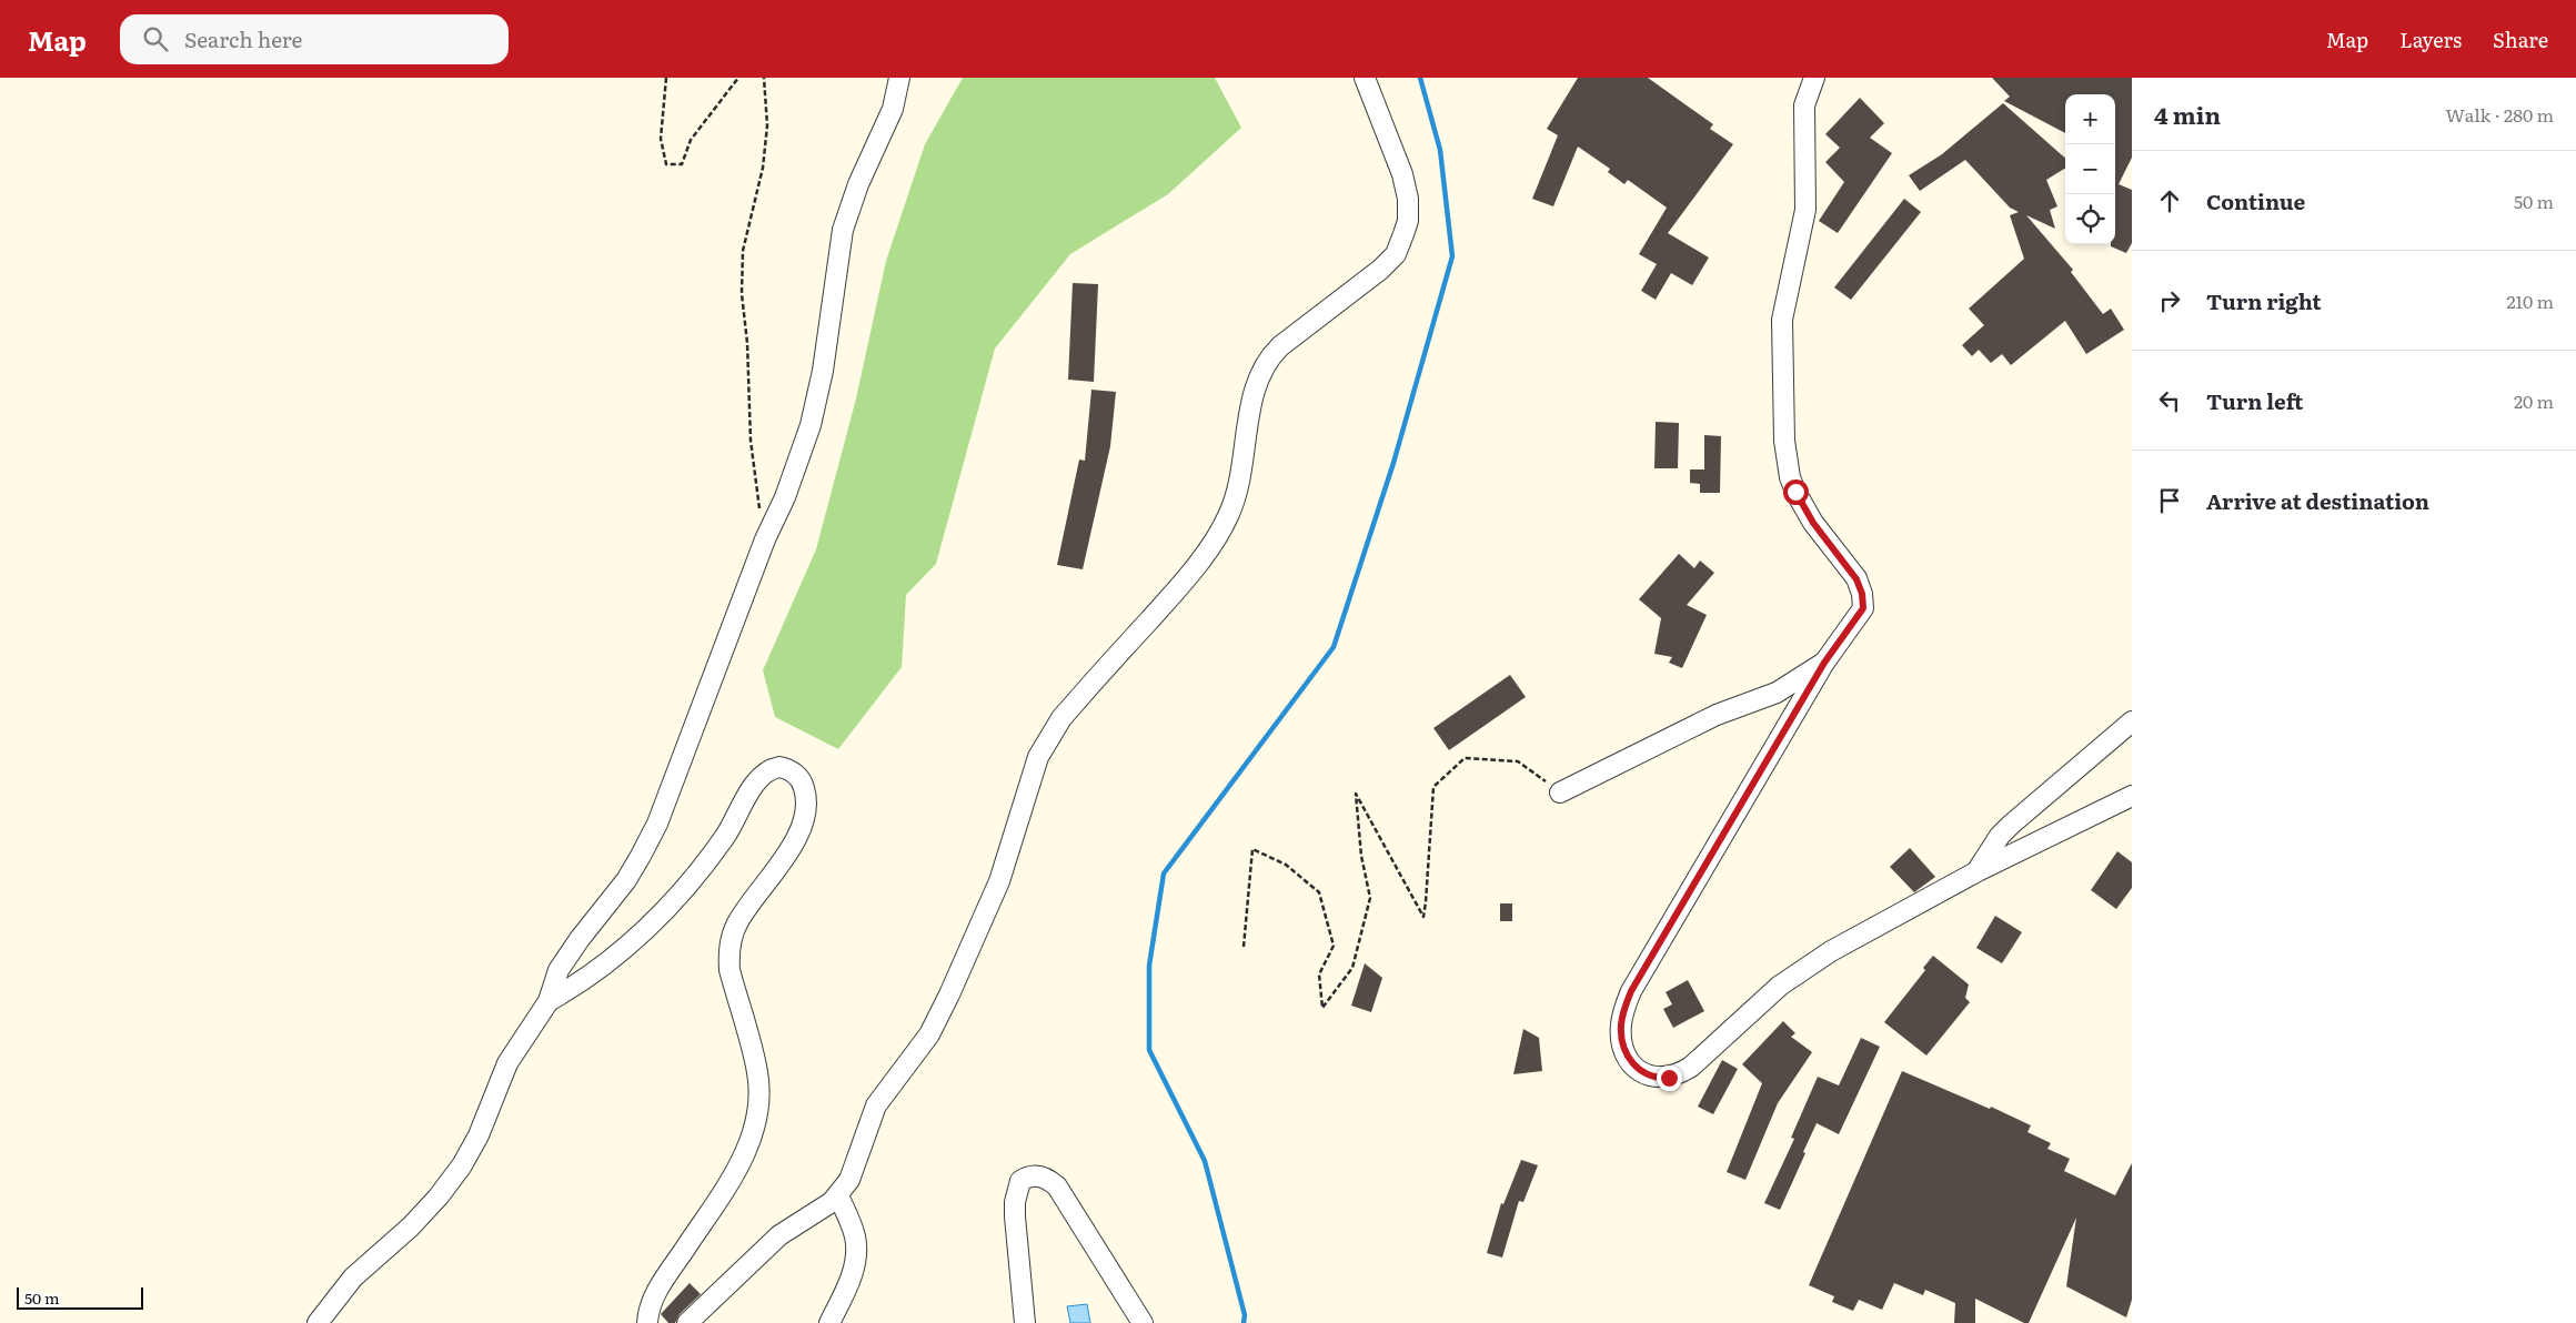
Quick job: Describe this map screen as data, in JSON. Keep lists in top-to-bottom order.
{
  "scale_bar": "50 m",
  "page": {
    "header": "Map",
    "search": "Search here",
    "nav": ["Map", "Layers", "Share"],
    "heading": ["4 min", "Walk · 280 m"],
    "map_buttons": ["+", "−"],
    "list": [
      ["Continue", "50 m"],
      ["Turn right", "210 m"],
      ["Turn left", "20 m"],
      "Arrive at destination"
    ],
    "scale": "50 m"
  }
}
